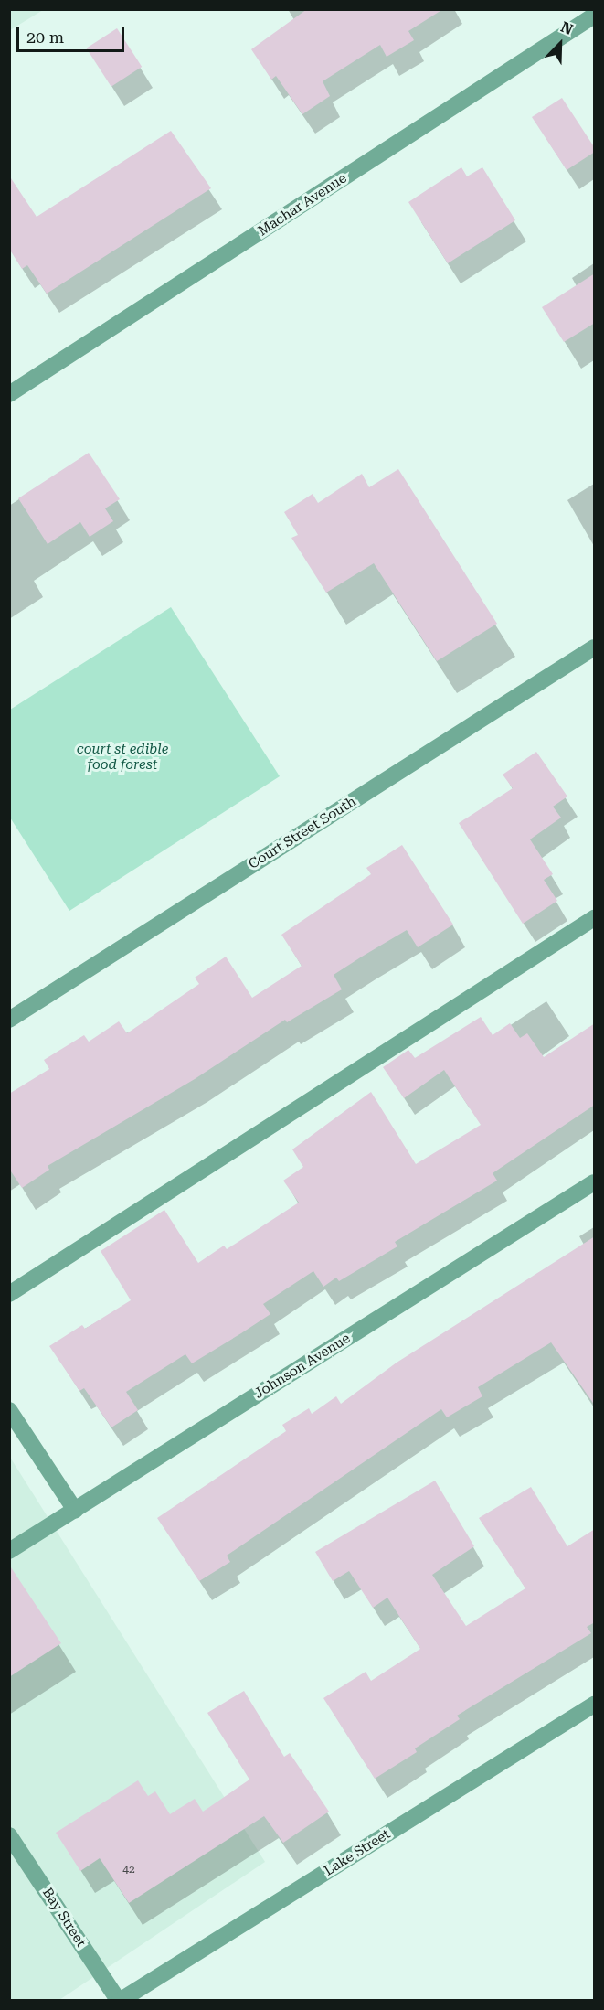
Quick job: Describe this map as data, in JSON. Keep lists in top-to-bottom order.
{
  "streets": {
    "street": [
      "Machar Avenue",
      "Court Street South",
      "Johnson Avenue",
      "Lake Street",
      "Bay Street"
    ]
  },
  "crossings": [
    ["Lake Street", "Bay Street"]
  ],
  "parks": ["court st edible food forest"],
  "house_numbers": ["42"],
  "scale_bar": "20 m",
  "north": "top right"
}
